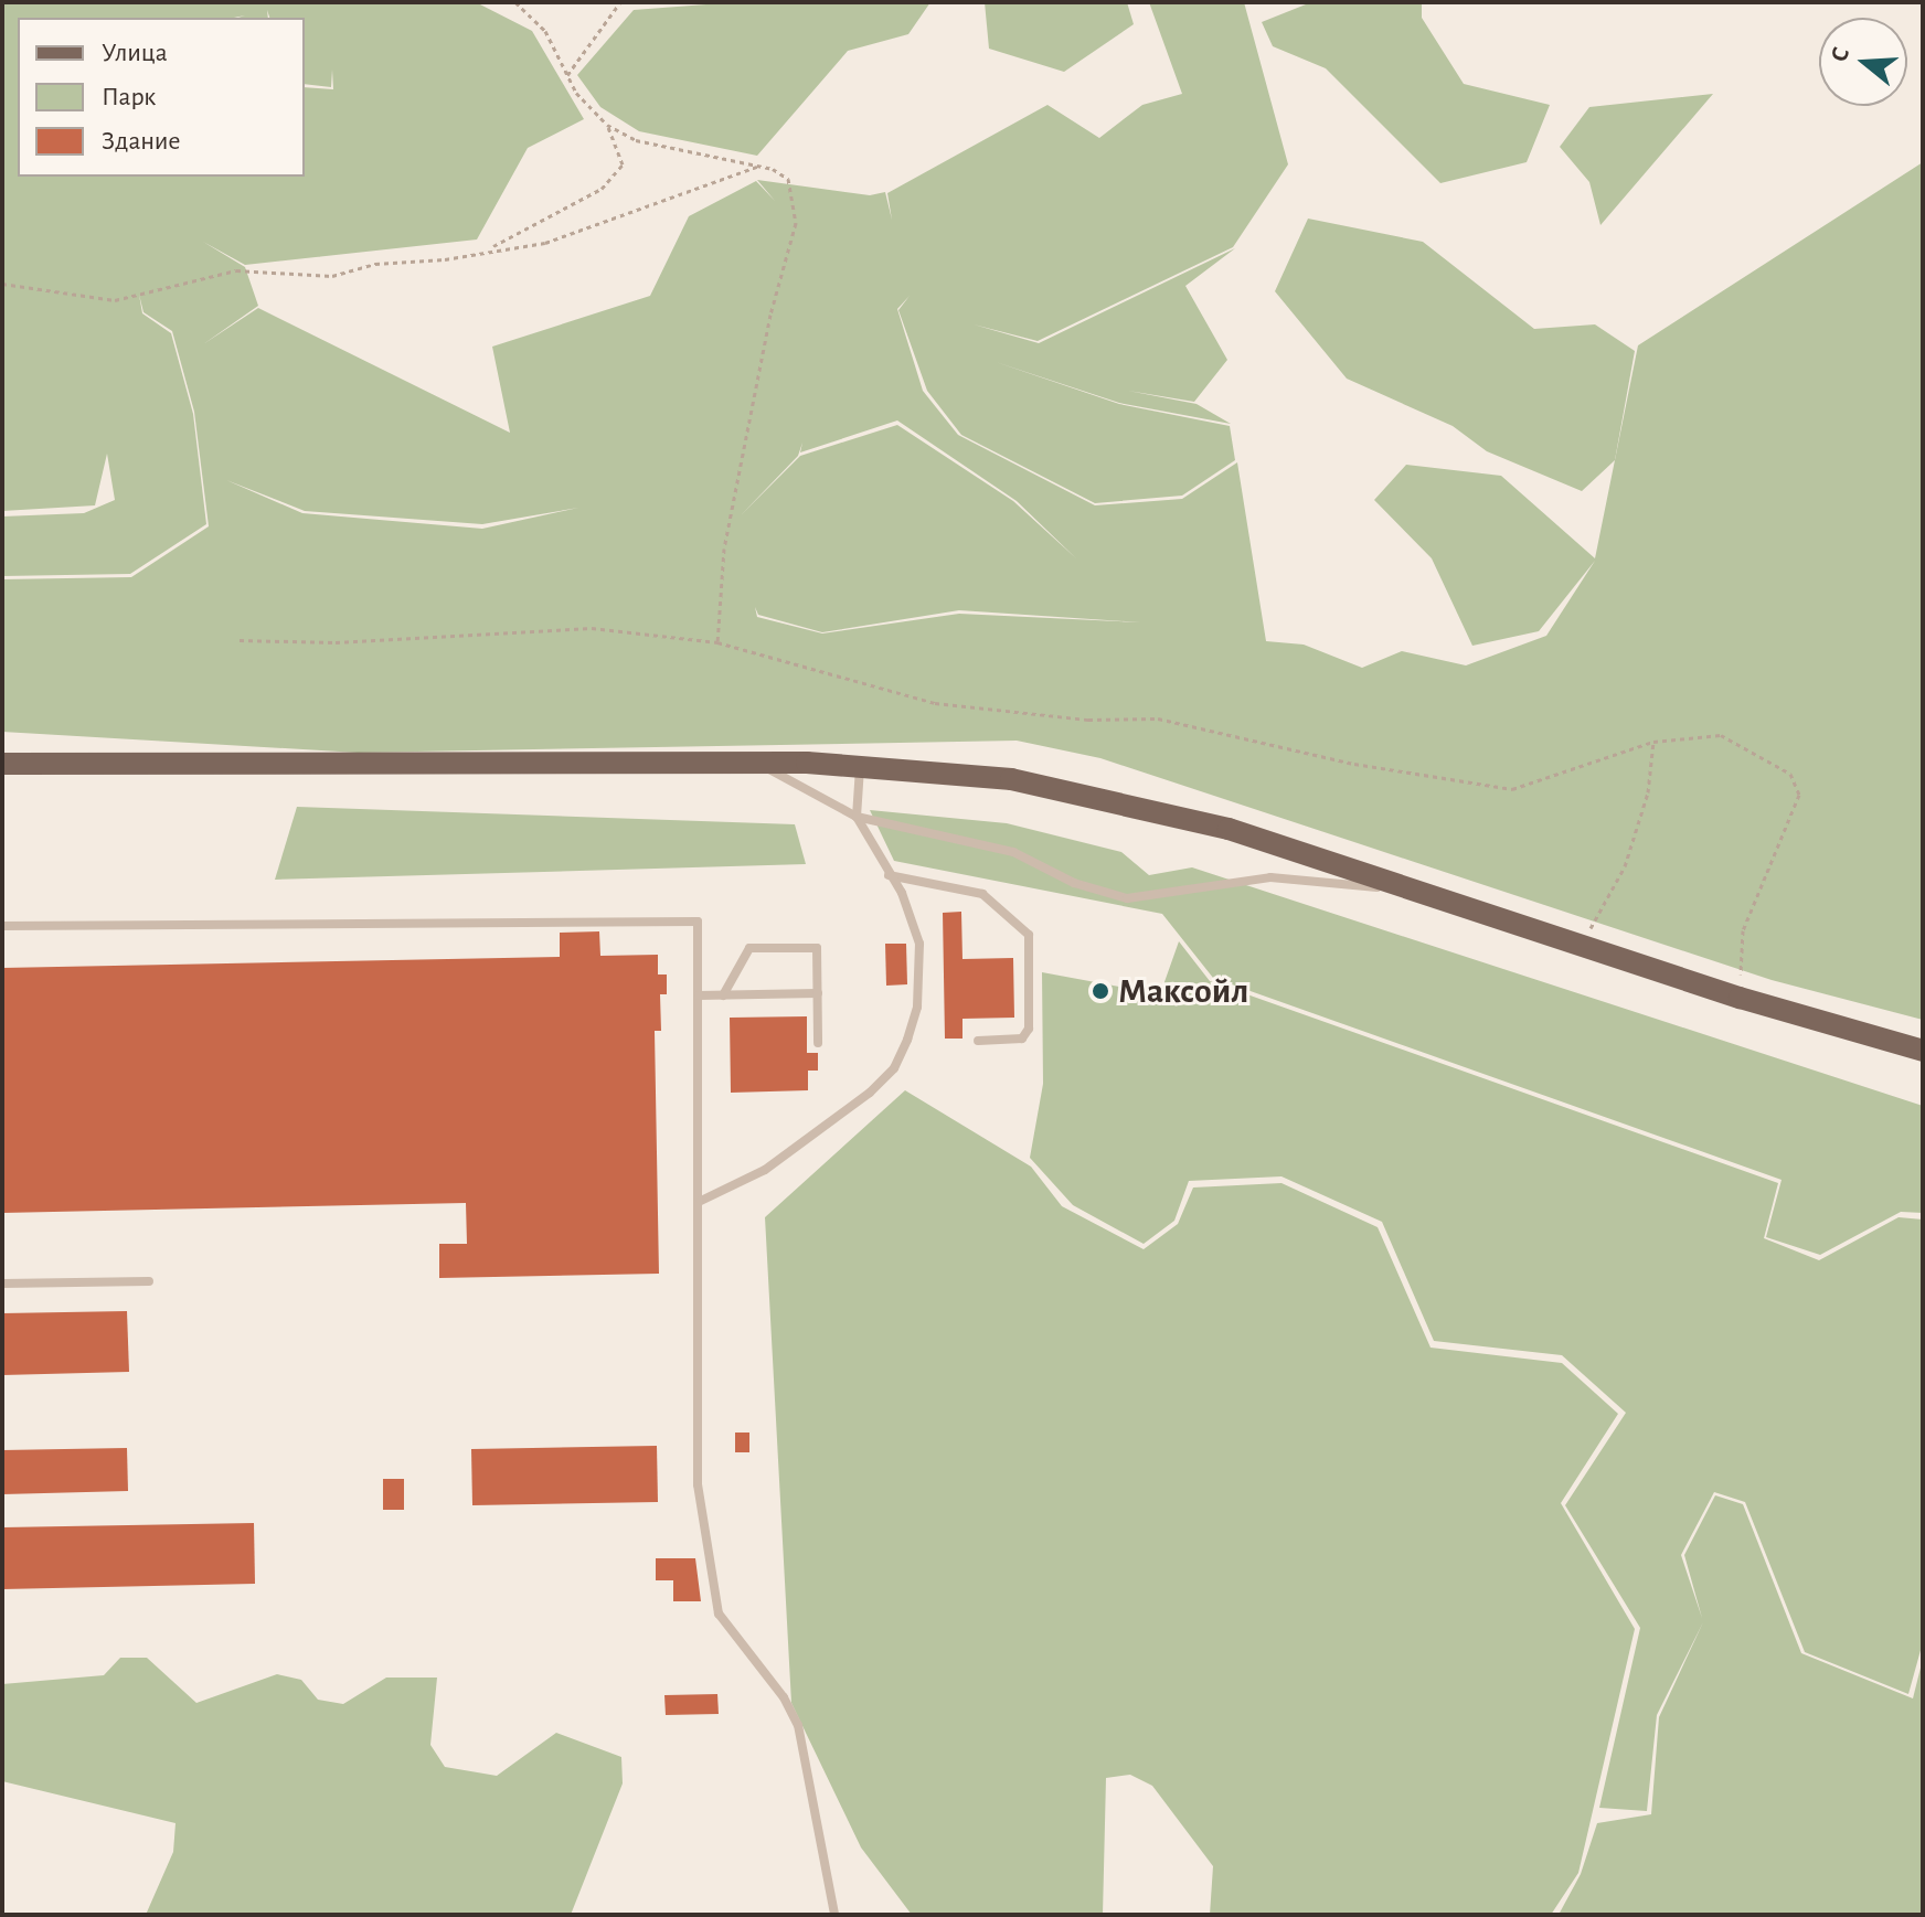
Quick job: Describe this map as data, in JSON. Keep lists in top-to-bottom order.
{
  "places": ["Максойл"],
  "legend": ["Улица", "Парк", "Здание"],
  "north": "left"
}
